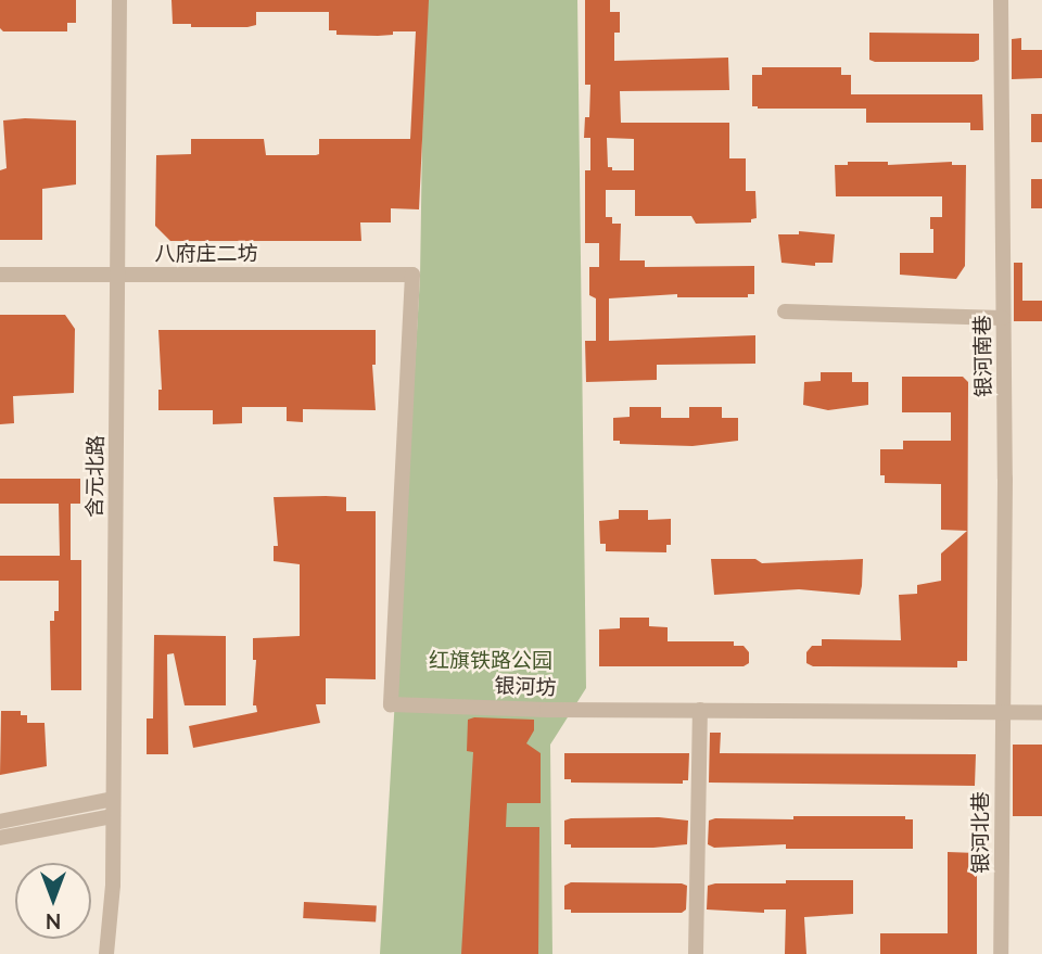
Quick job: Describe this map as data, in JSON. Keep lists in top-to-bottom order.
{
  "streets": {
    "street": [
      "八府庄二坊",
      "银河南巷",
      "含元北路",
      "银河坊",
      "银河北巷"
    ]
  },
  "crossings": [
    ["八府庄二坊", "含元北路"],
    ["八府庄二坊", "银河坊"],
    ["银河南巷", "银河坊"],
    ["银河南巷", "银河北巷"],
    ["银河坊", "银河北巷"]
  ],
  "parks": ["红旗铁路公园"],
  "north": "bottom"
}
